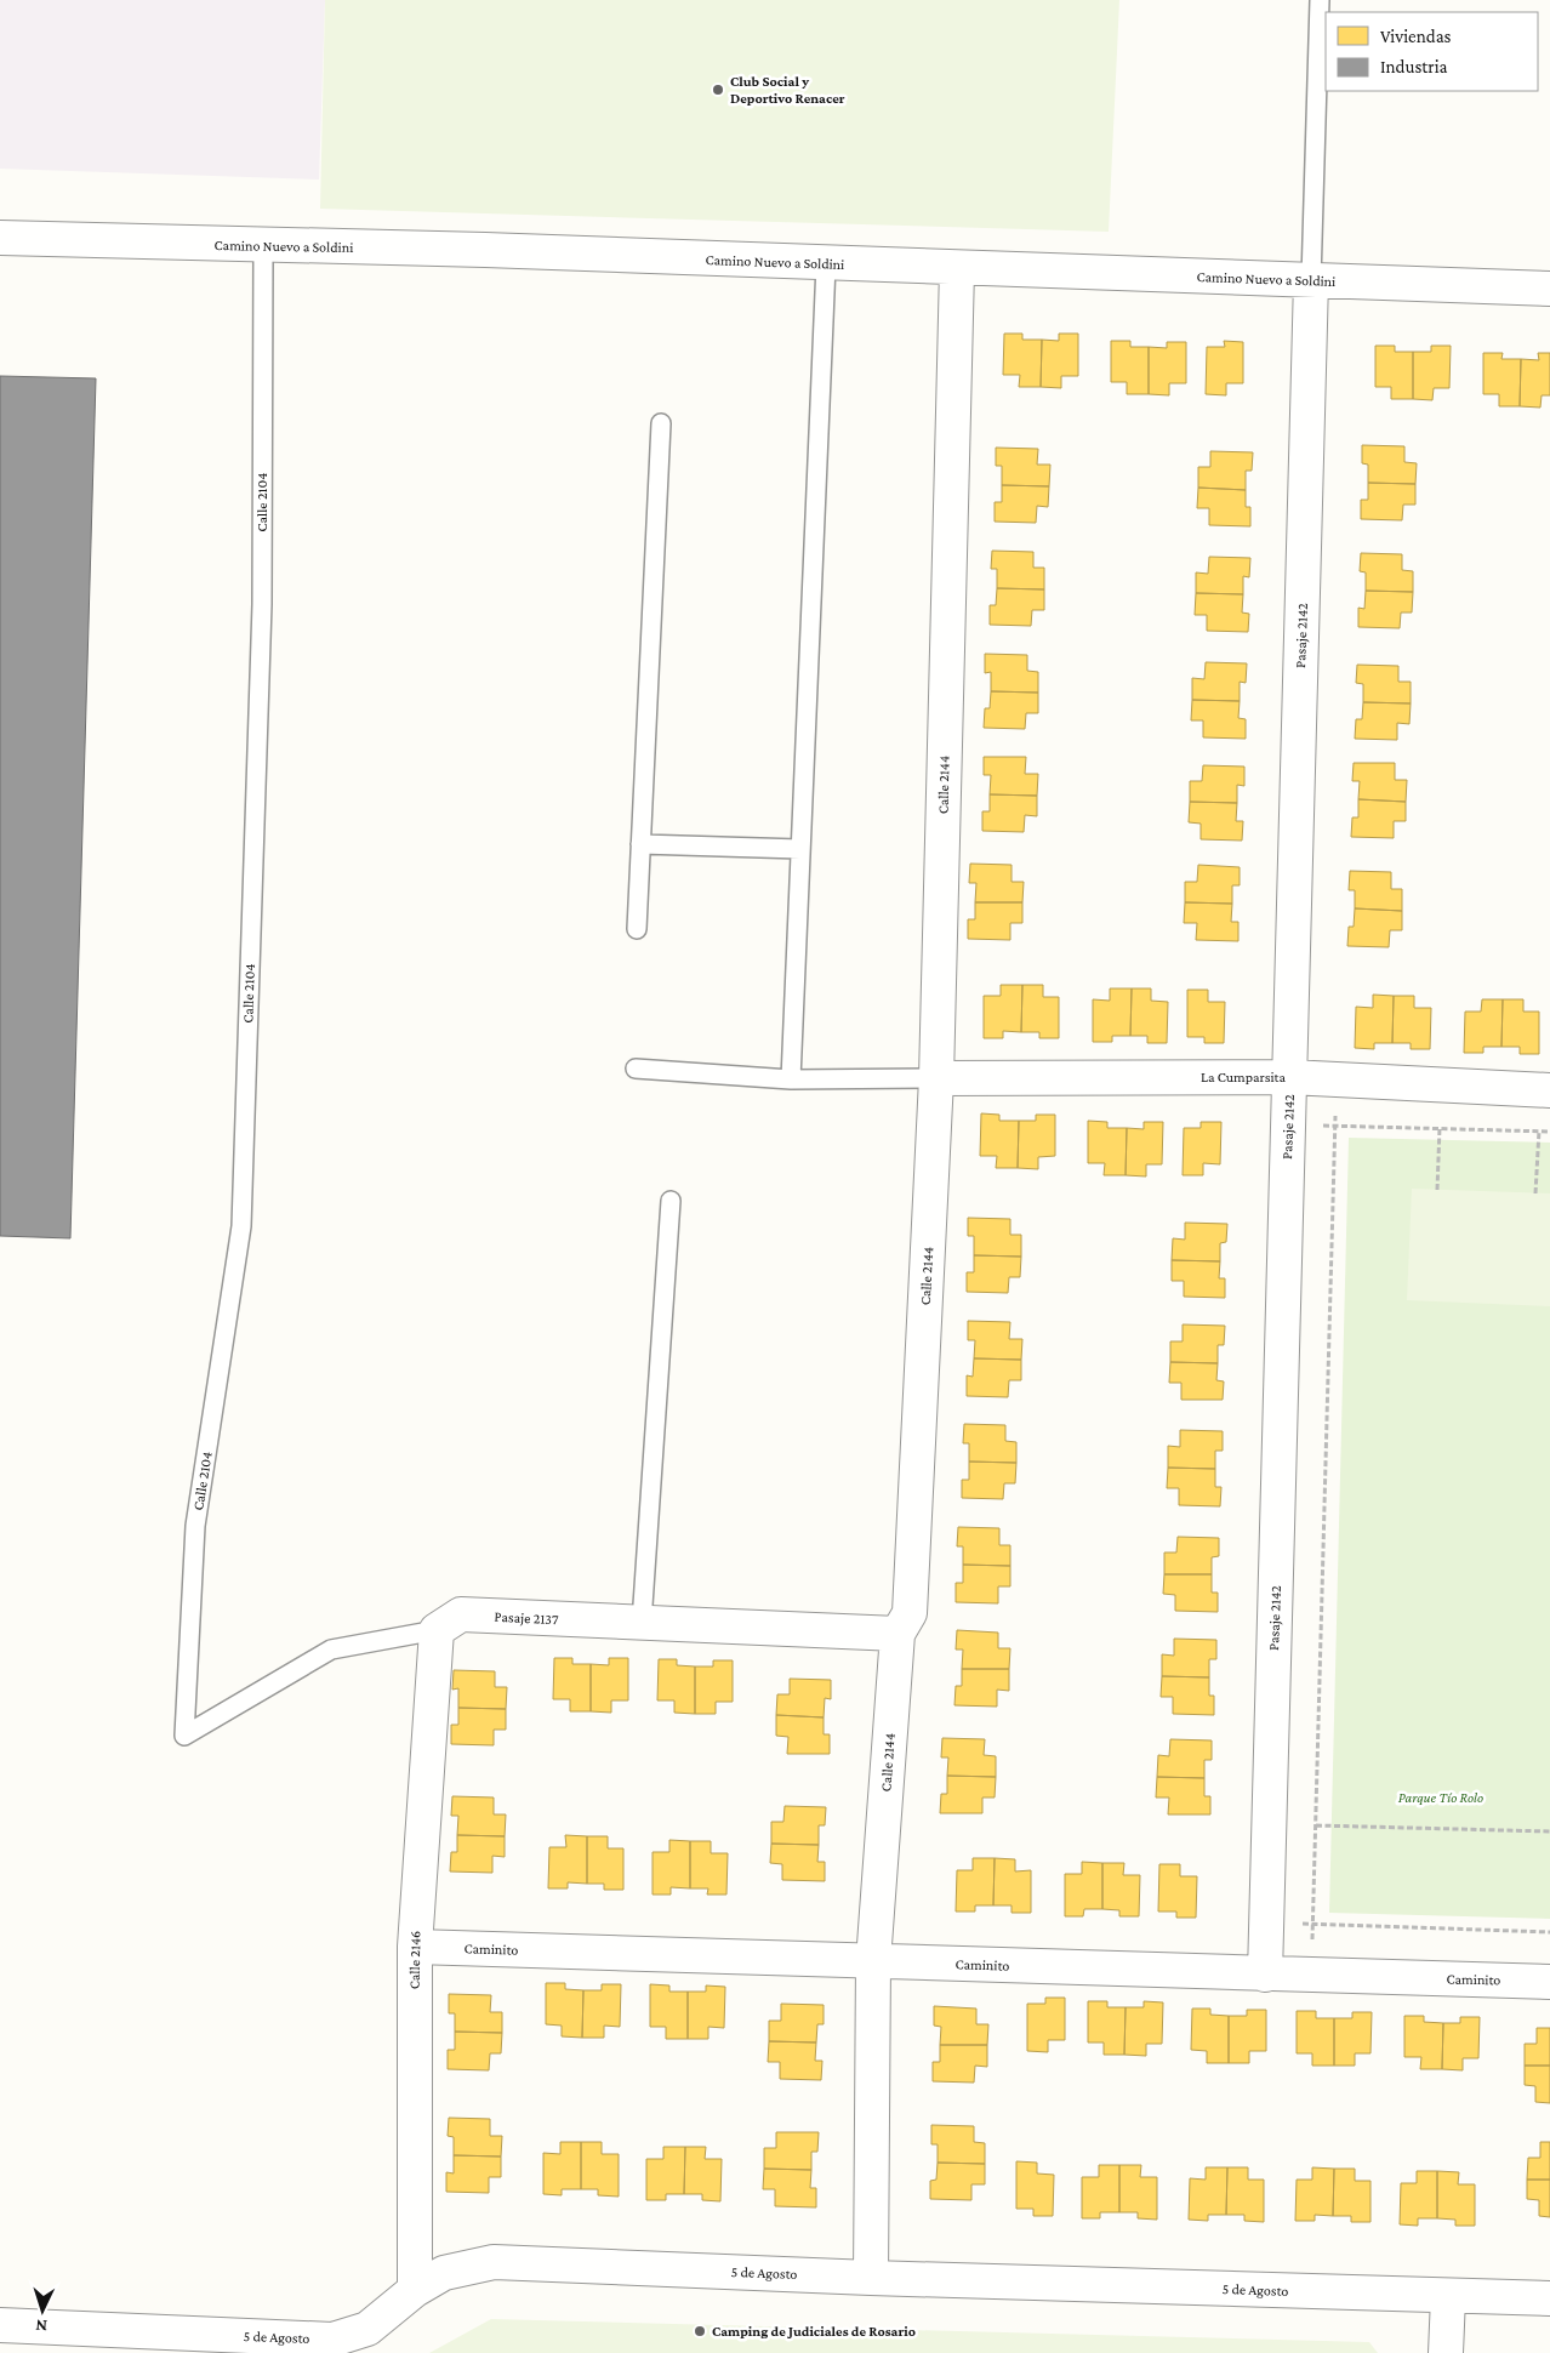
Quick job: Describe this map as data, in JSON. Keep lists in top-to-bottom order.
{
  "streets": {
    "street": [
      "Camino Nuevo a Soldini",
      "Pasaje 2142",
      "Calle 2144",
      "La Cumparsita",
      "Pasaje 2137",
      "Caminito",
      "Calle 2146",
      "5 de Agosto"
    ],
    "lane": ["Calle 2104"]
  },
  "crossings": [
    ["Camino Nuevo a Soldini", "Calle 2104"],
    ["Camino Nuevo a Soldini", "Pasaje 2142"],
    ["Camino Nuevo a Soldini", "Calle 2144"],
    ["Calle 2104", "Pasaje 2137"],
    ["Pasaje 2142", "La Cumparsita"],
    ["Pasaje 2142", "Caminito"],
    ["Calle 2144", "La Cumparsita"],
    ["Calle 2144", "Pasaje 2137"],
    ["Calle 2144", "Caminito"],
    ["Calle 2144", "5 de Agosto"],
    ["Pasaje 2137", "Calle 2146"],
    ["Caminito", "Calle 2146"],
    ["Calle 2146", "5 de Agosto"]
  ],
  "parks": ["Parque Tío Rolo"],
  "places": ["Club Social y Deportivo Renacer", "Camping de Judiciales de Rosario"],
  "legend": ["Viviendas", "Industria"],
  "north": "bottom"
}
